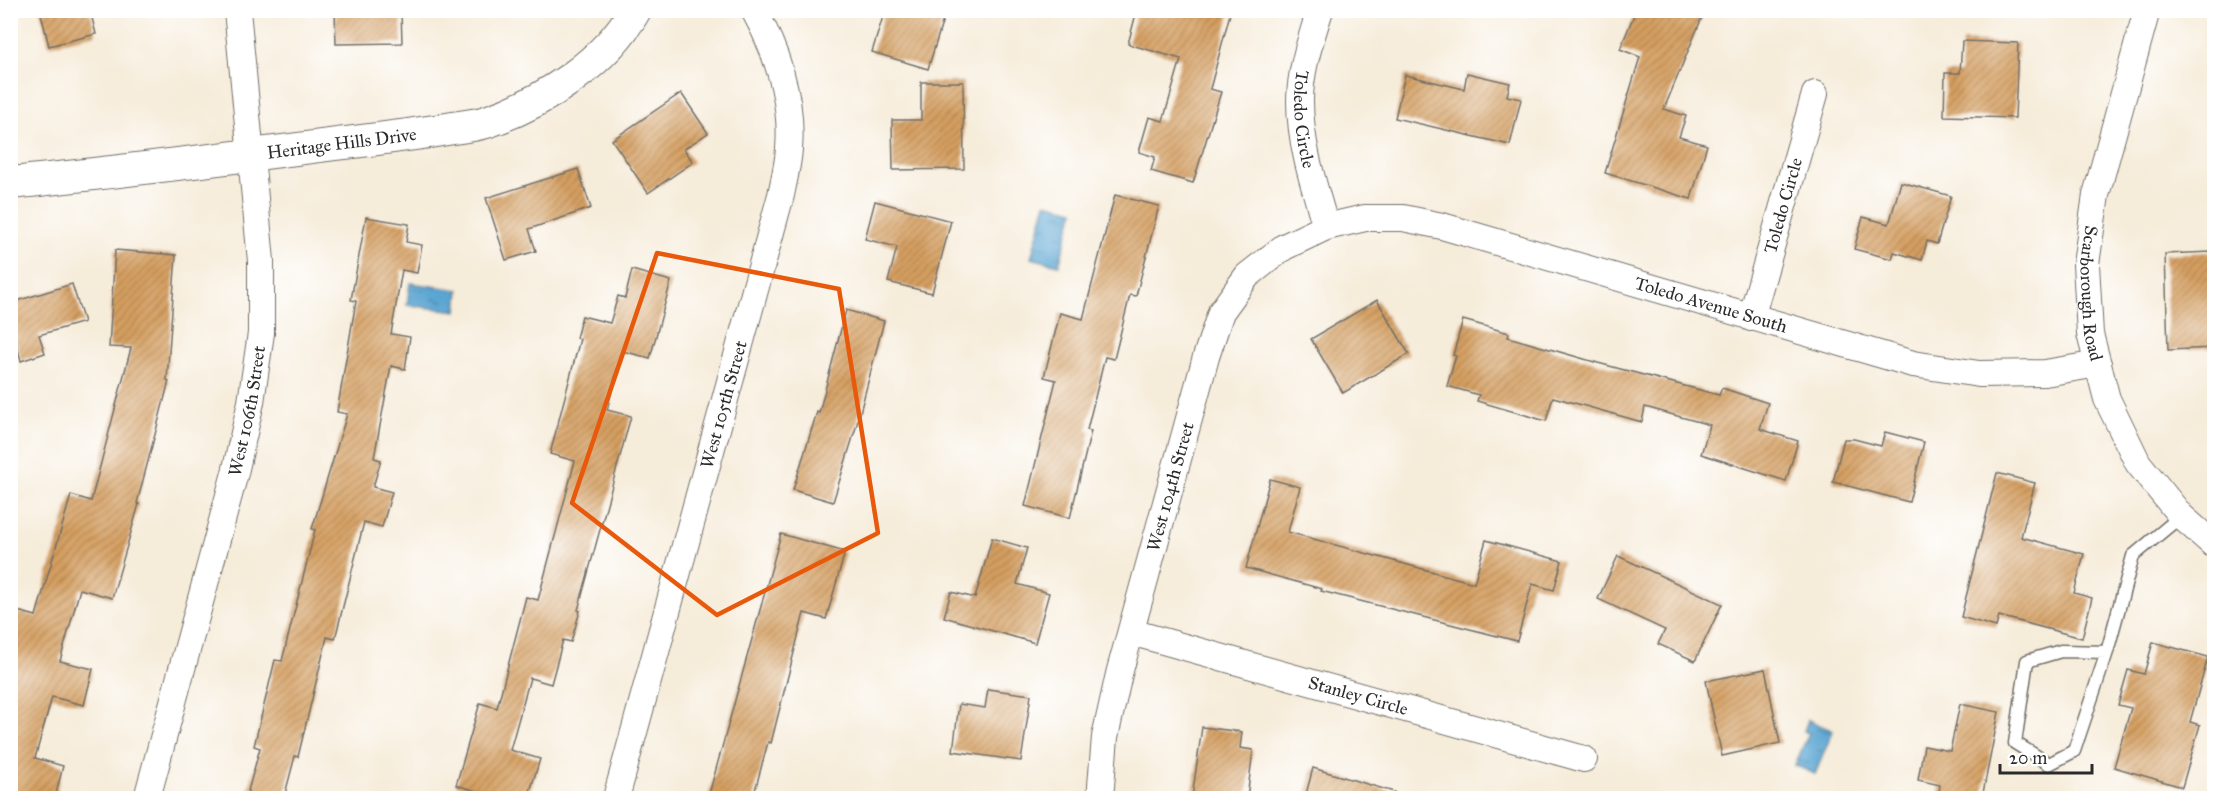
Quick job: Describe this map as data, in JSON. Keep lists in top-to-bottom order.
{
  "streets": {
    "street": [
      "Toledo Circle",
      "Heritage Hills Drive",
      "Scarborough Road",
      "Toledo Avenue South",
      "West 105th Street",
      "West 106th Street",
      "West 104th Street",
      "Stanley Circle"
    ]
  },
  "crossings": [
    ["Toledo Circle", "Toledo Avenue South"],
    ["Toledo Circle", "West 104th Street"],
    ["Heritage Hills Drive", "West 106th Street"],
    ["Scarborough Road", "Toledo Avenue South"],
    ["Toledo Avenue South", "West 104th Street"],
    ["West 104th Street", "Stanley Circle"]
  ],
  "scale_bar": "20 m"
}
